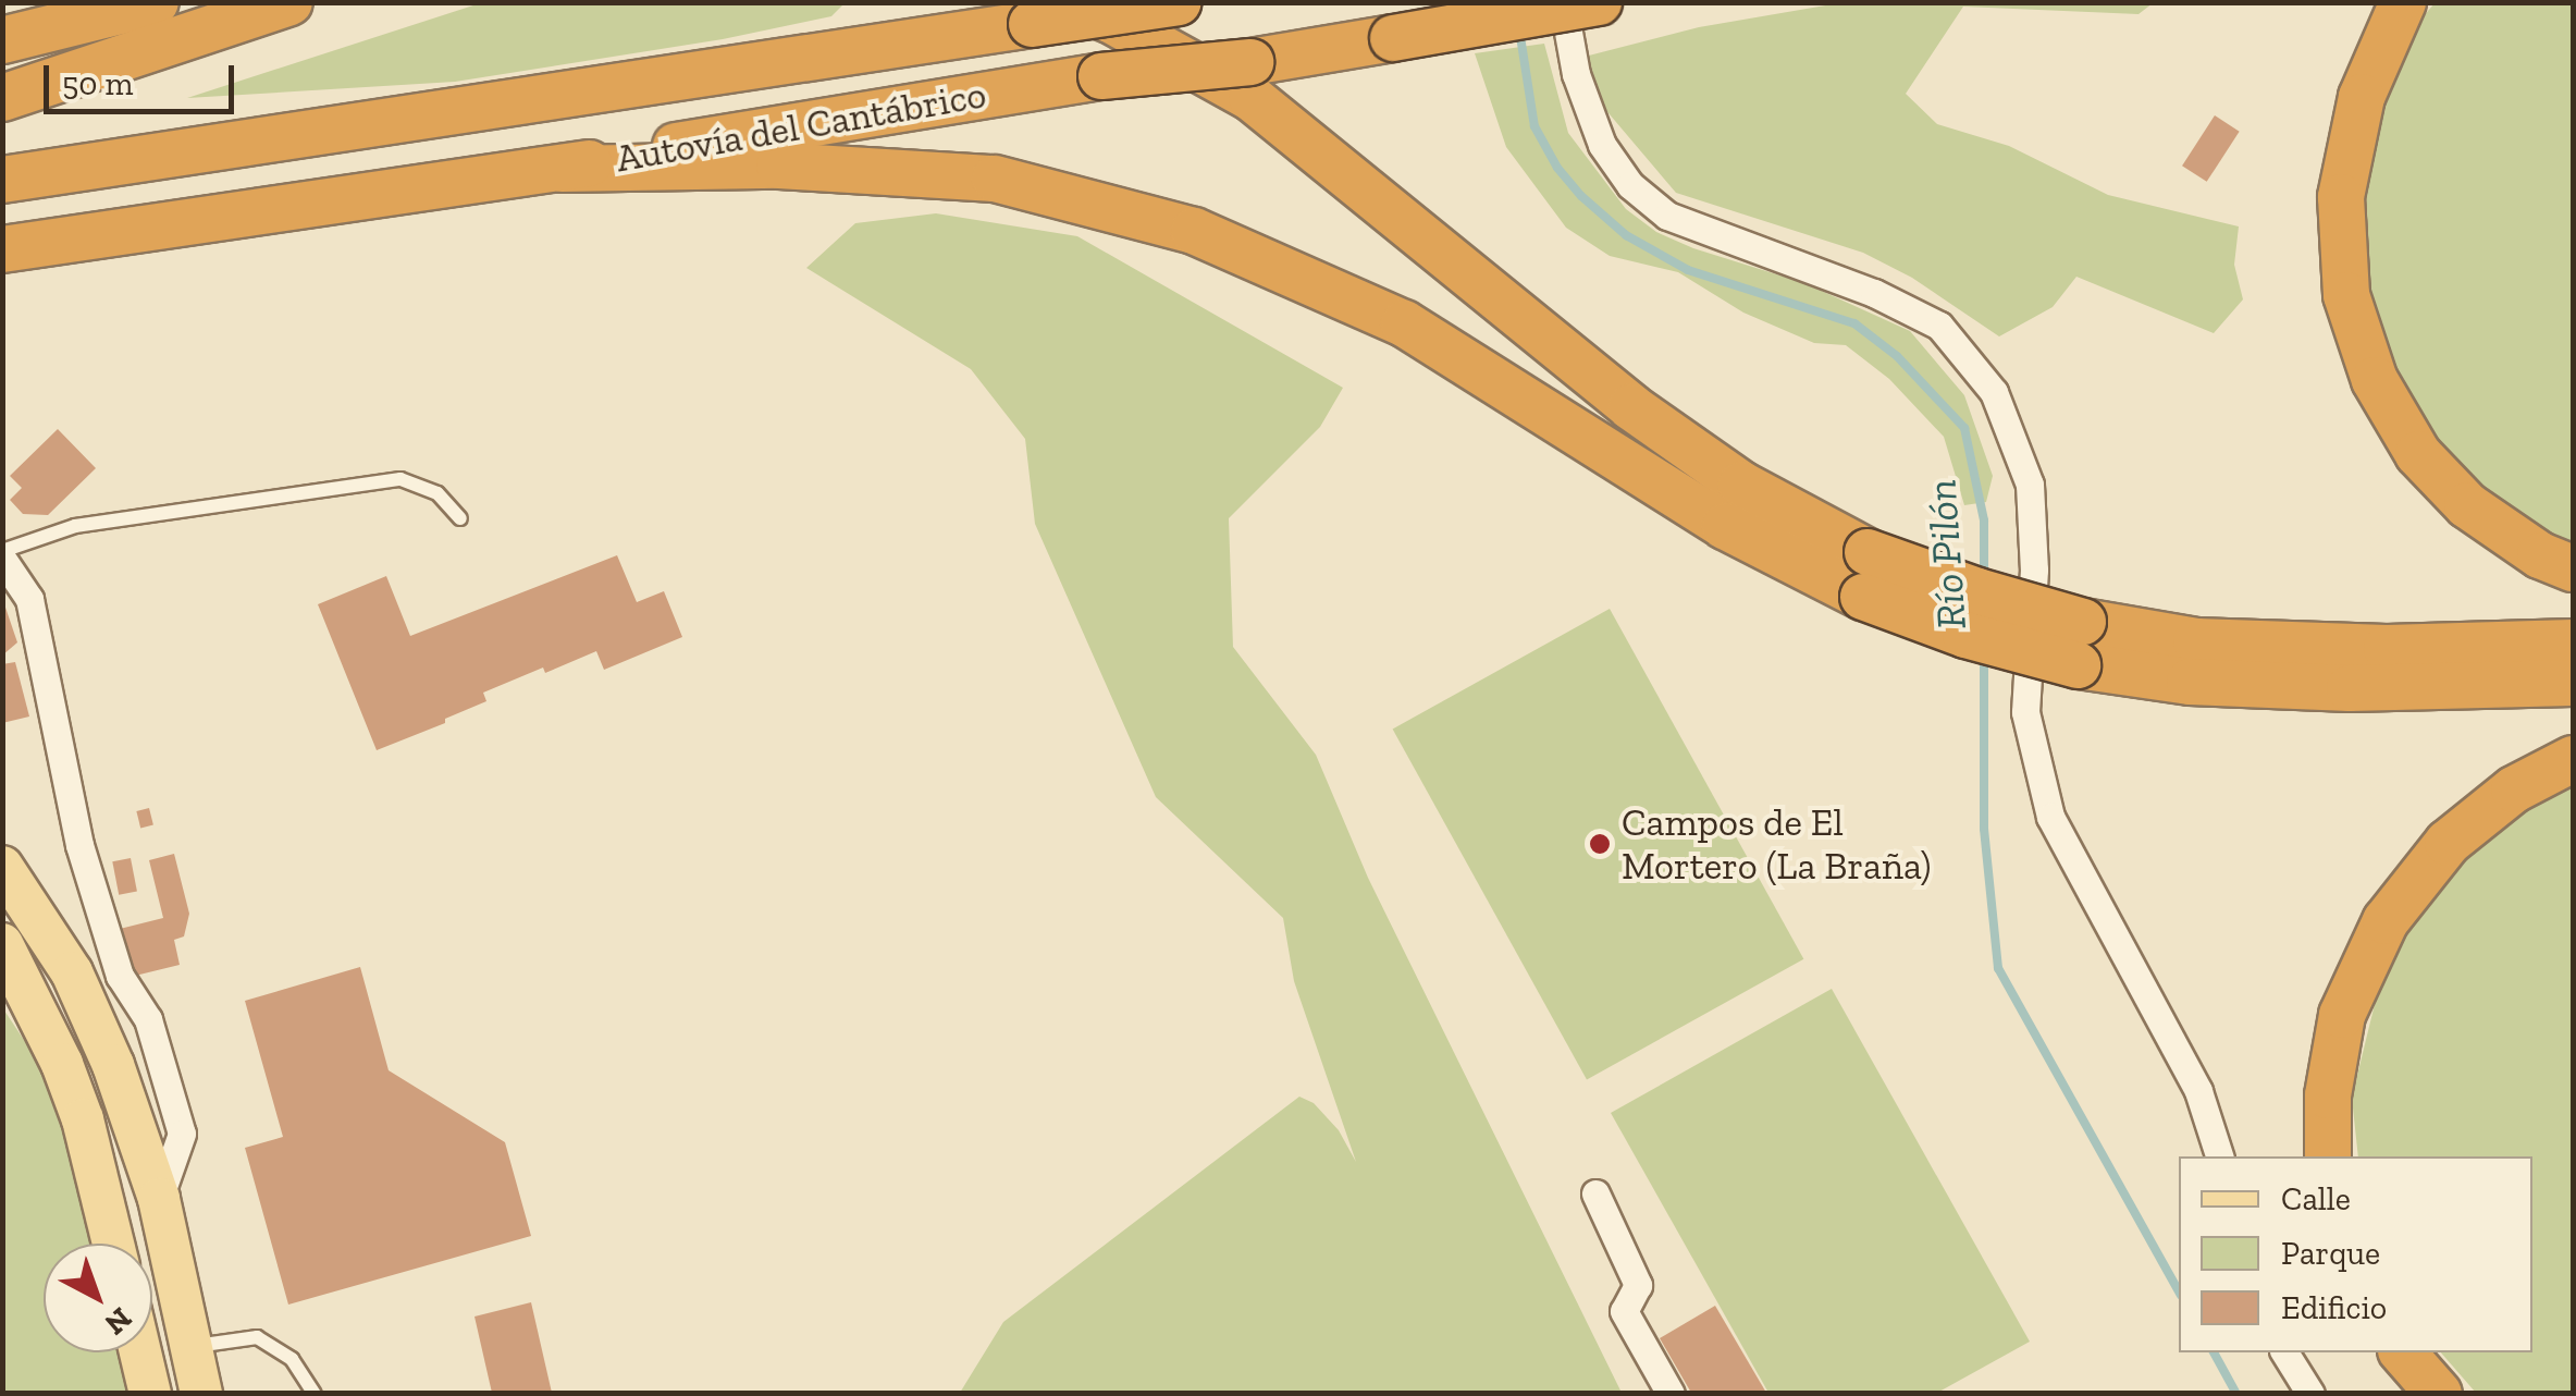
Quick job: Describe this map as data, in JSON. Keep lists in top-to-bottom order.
{
  "streets": {
    "highway": ["Autovía del Cantábrico"]
  },
  "water": ["Río Pilón"],
  "places": ["Campos de El Mortero (La Braña)"],
  "legend": ["Calle", "Parque", "Edificio"],
  "scale_bar": "50 m",
  "north": "bottom right"
}
